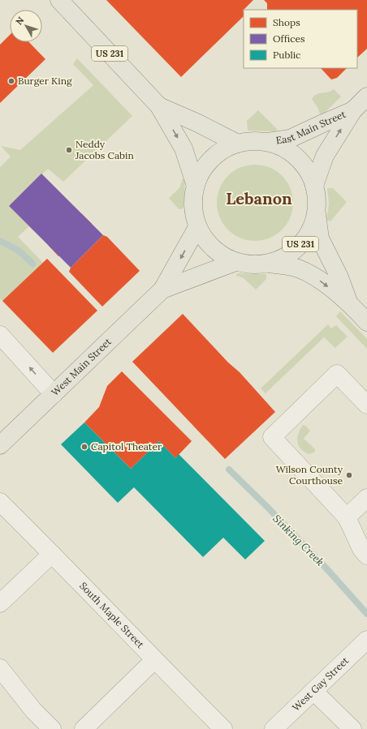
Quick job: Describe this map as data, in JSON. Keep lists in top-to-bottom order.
{
  "streets": {
    "main road": ["US 231", "East Main Street", "West Main Street"],
    "street": ["South Maple Street", "West Gay Street"]
  },
  "crossings": [
    ["US 231", "East Main Street"],
    ["US 231", "West Main Street"]
  ],
  "one_way": ["East Main Street"],
  "districts": ["Lebanon"],
  "water": ["Sinking Creek"],
  "places": [
    "Burger King",
    "Neddy Jacobs Cabin",
    "Capitol Theater",
    "Wilson County Courthouse"
  ],
  "legend": ["Shops", "Offices", "Public"],
  "north": "top left"
}
